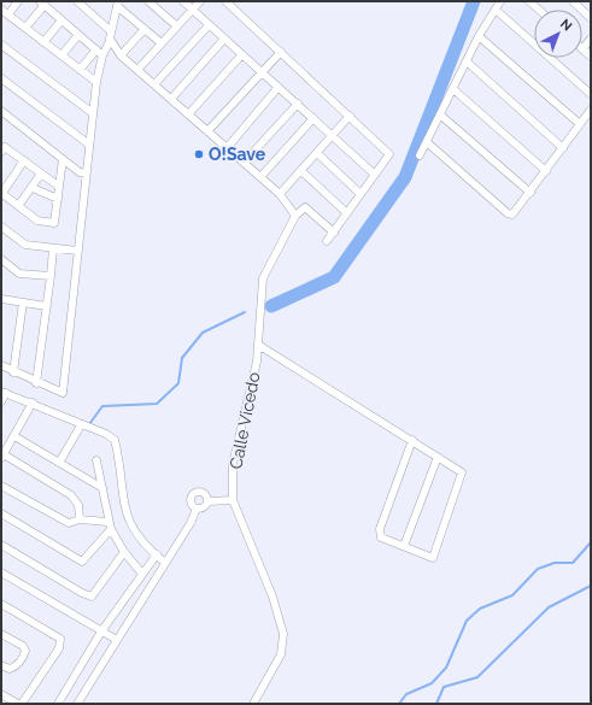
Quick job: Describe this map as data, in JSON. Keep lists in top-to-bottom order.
{
  "streets": {
    "street": ["Calle Vicedo"]
  },
  "places": ["O!Save"],
  "north": "top right"
}
